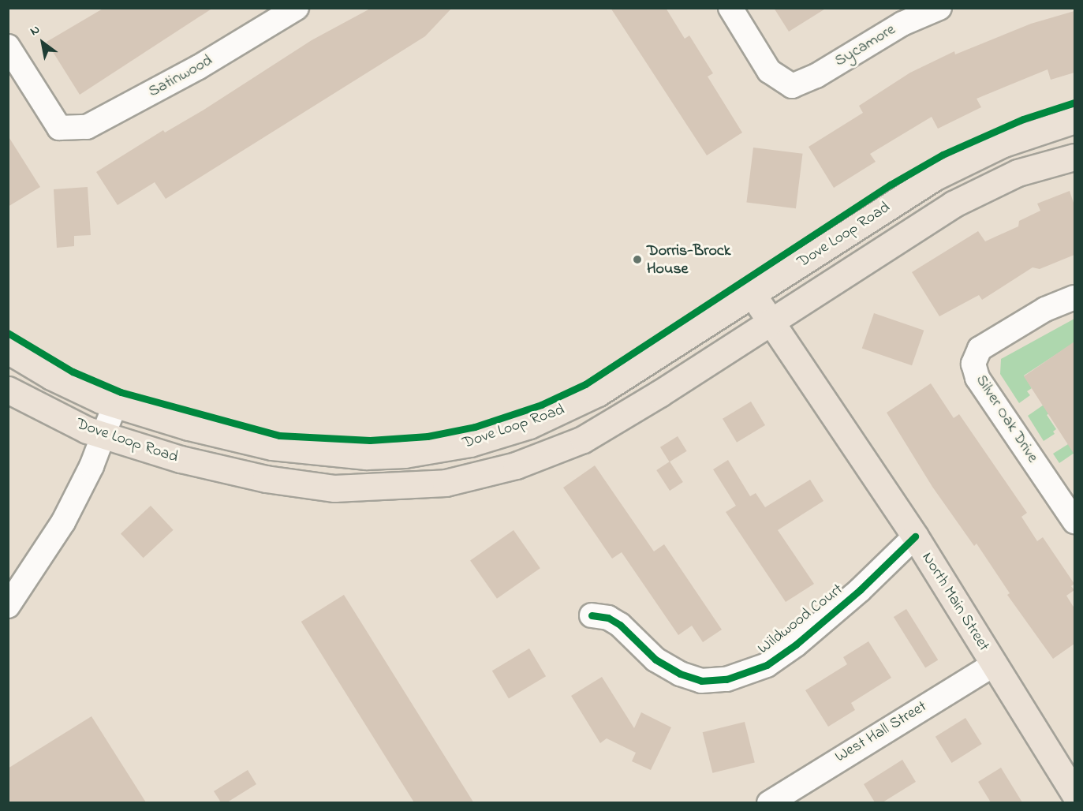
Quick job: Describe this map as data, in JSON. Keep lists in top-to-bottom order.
{
  "streets": {
    "main road": ["Dove Loop Road", "North Main Street"],
    "street": [
      "Sycamore",
      "Satinwood",
      "Silver Oak Drive",
      "Wildwood Court",
      "West Hall Street"
    ]
  },
  "crossings": [
    ["Dove Loop Road", "North Main Street"],
    ["North Main Street", "Wildwood Court"],
    ["North Main Street", "West Hall Street"]
  ],
  "places": ["Dorris-Brock House"],
  "north": "top left"
}
